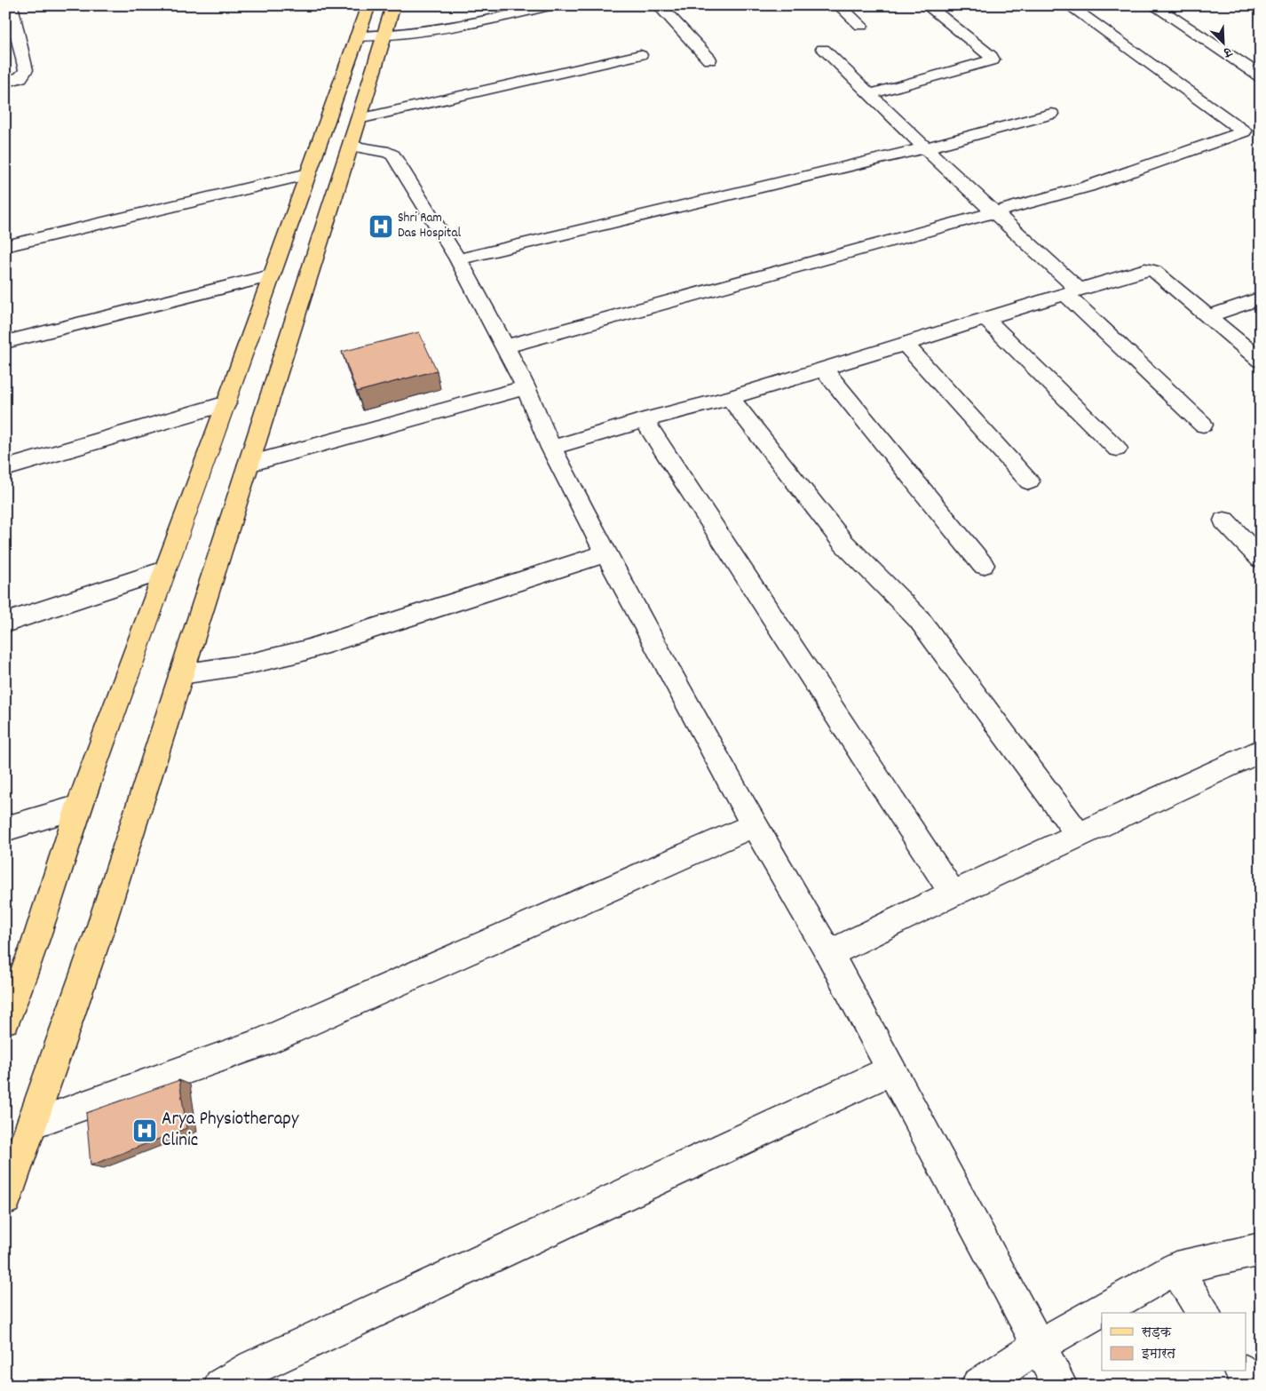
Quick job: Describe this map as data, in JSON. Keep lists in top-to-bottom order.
{
  "places": {
    "hospital": ["Shri Ram Das Hospital", "Arya Physiotherapy Clinic"]
  },
  "legend": ["सड़क", "इमारत"],
  "north": "bottom right"
}
